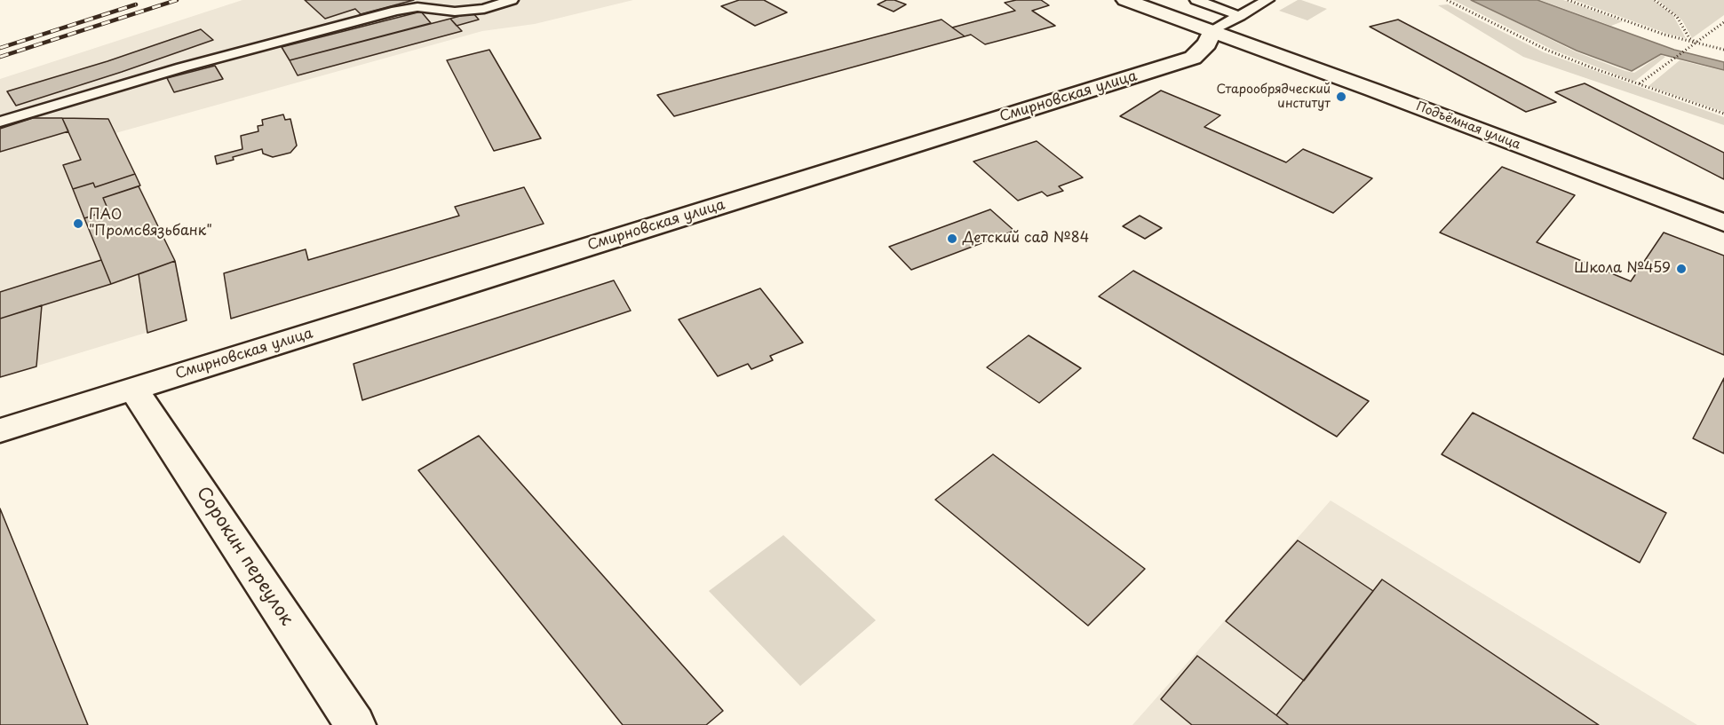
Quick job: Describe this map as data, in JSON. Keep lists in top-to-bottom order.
{
  "streets": {
    "street": ["Смирновская улица", "Подъёмная улица", "Сорокин переулок"]
  },
  "crossings": [
    ["Смирновская улица", "Подъёмная улица"],
    ["Смирновская улица", "Сорокин переулок"]
  ],
  "places": [
    "Старообрядческий институт",
    "ПАО \"Промсвязьбанк\"",
    "Детский сад №84",
    "Школа №459"
  ]
}
